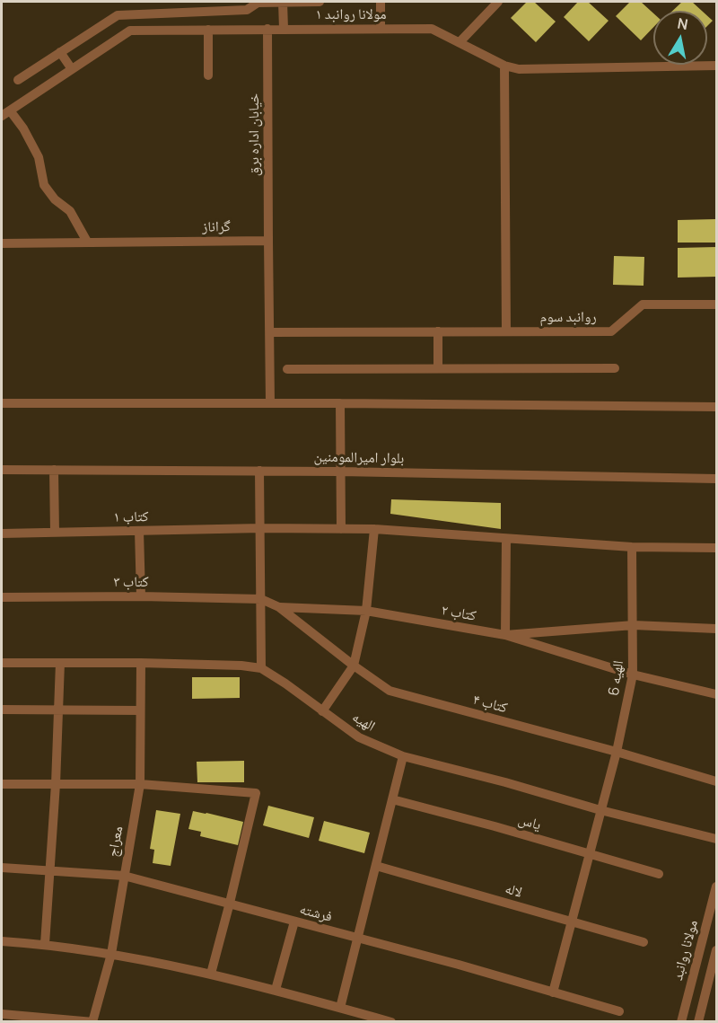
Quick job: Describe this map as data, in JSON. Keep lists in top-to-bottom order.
{
  "streets": {
    "street": [
      "مولانا روانبد ۱",
      "خیابان اداره برق",
      "گراناز",
      "روانبد سوم",
      "بلوار امیرالمومنین",
      "کتاب ۱",
      "کتاب ۳",
      "کتاب ۲",
      "الهیه 6",
      "کتاب ۴",
      "الهیه",
      "یاس",
      "معراج",
      "لاله",
      "فرشته",
      "مولانا روانبد"
    ]
  },
  "crossings": [
    ["مولانا روانبد ۱", "خیابان اداره برق"],
    ["خیابان اداره برق", "گراناز"],
    ["کتاب ۱", "الهیه 6"],
    ["کتاب ۲", "الهیه 6"],
    ["کتاب ۲", "کتاب ۴"],
    ["الهیه 6", "کتاب ۴"],
    ["الهیه 6", "الهیه"],
    ["الهیه 6", "یاس"],
    ["الهیه 6", "لاله"],
    ["الهیه 6", "فرشته"],
    ["الهیه", "معراج"],
    ["معراج", "فرشته"]
  ],
  "north": "top"
}
